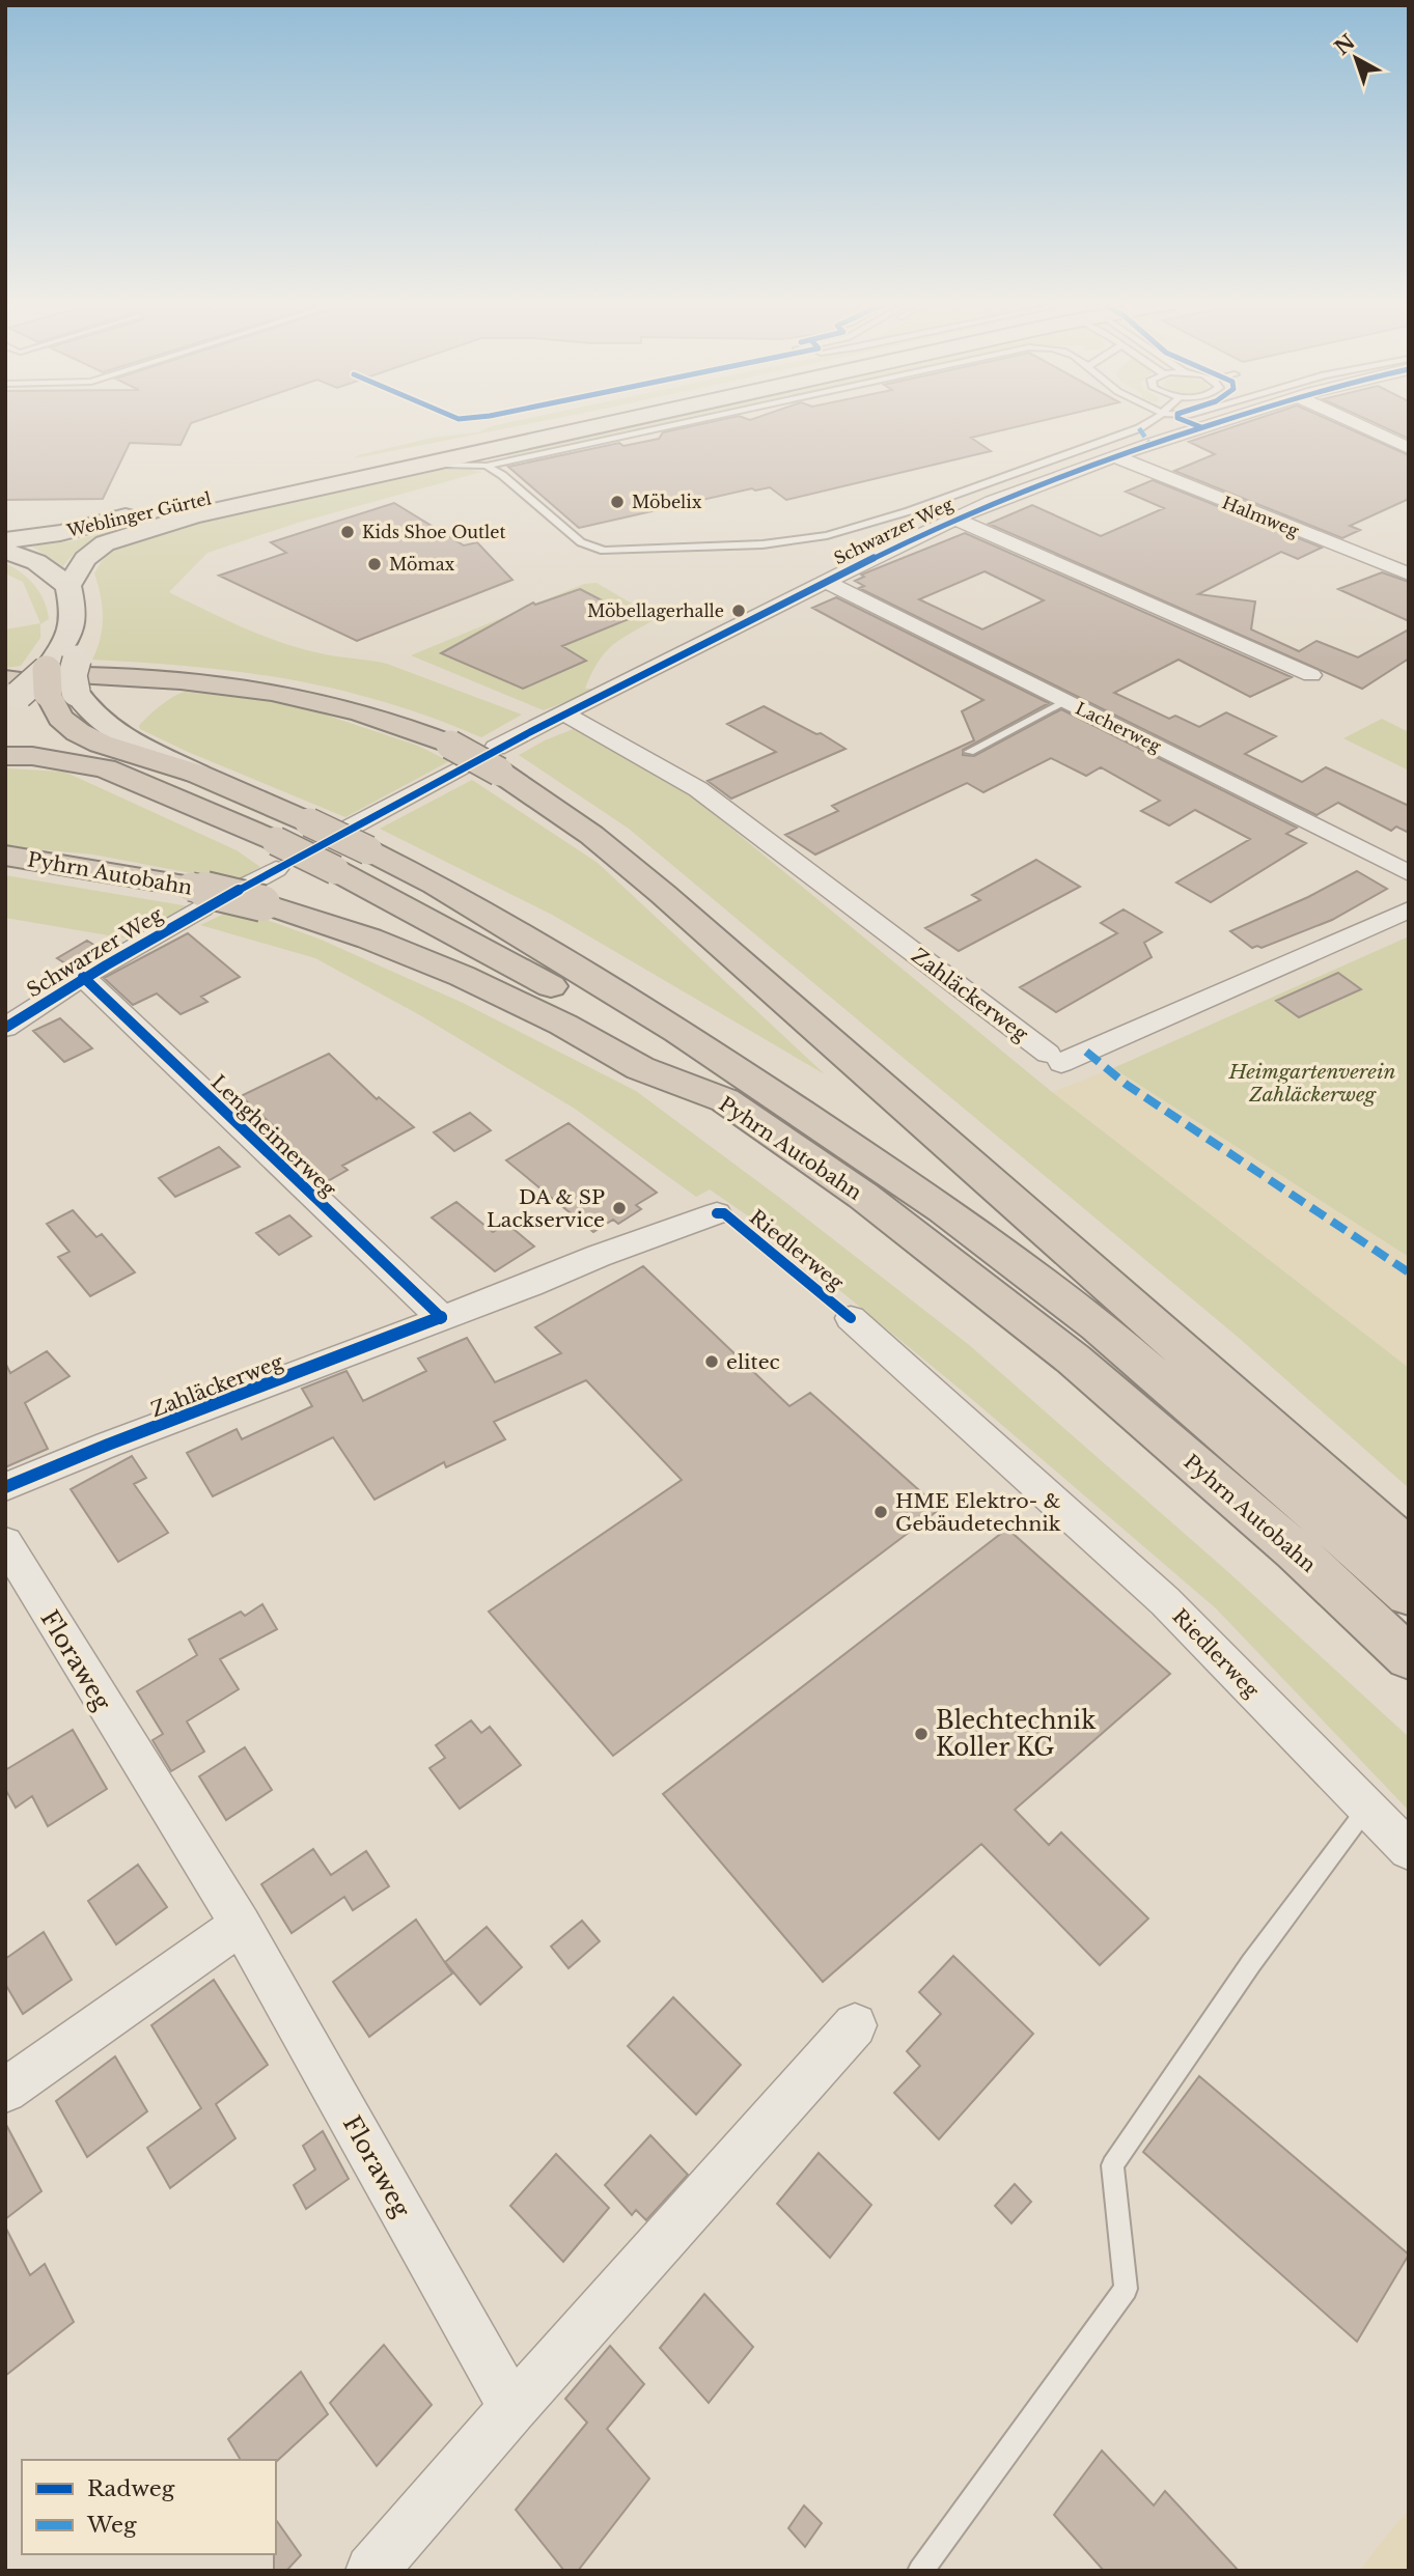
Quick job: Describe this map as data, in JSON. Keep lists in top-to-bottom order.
{
  "streets": {
    "highway": ["Pyhrn Autobahn"],
    "main road": ["Weblinger Gürtel"],
    "street": [
      "Halmweg",
      "Schwarzer Weg",
      "Lacherweg",
      "Zahläckerweg",
      "Lengheimerweg",
      "Riedlerweg",
      "Floraweg"
    ]
  },
  "crossings": [
    ["Halmweg", "Schwarzer Weg"],
    ["Schwarzer Weg", "Lacherweg"],
    ["Schwarzer Weg", "Pyhrn Autobahn"],
    ["Schwarzer Weg", "Zahläckerweg"],
    ["Schwarzer Weg", "Lengheimerweg"],
    ["Zahläckerweg", "Lengheimerweg"]
  ],
  "parks": ["Heimgartenverein Zahläckerweg"],
  "places": [
    "Möbelix",
    "Kids Shoe Outlet",
    "Mömax",
    "Möbellagerhalle",
    "DA & SP Lackservice",
    "elitec",
    "HME Elektro- & Gebäudetechnik",
    "Blechtechnik Koller KG"
  ],
  "legend": ["Radweg", "Weg"],
  "north": "top left"
}
